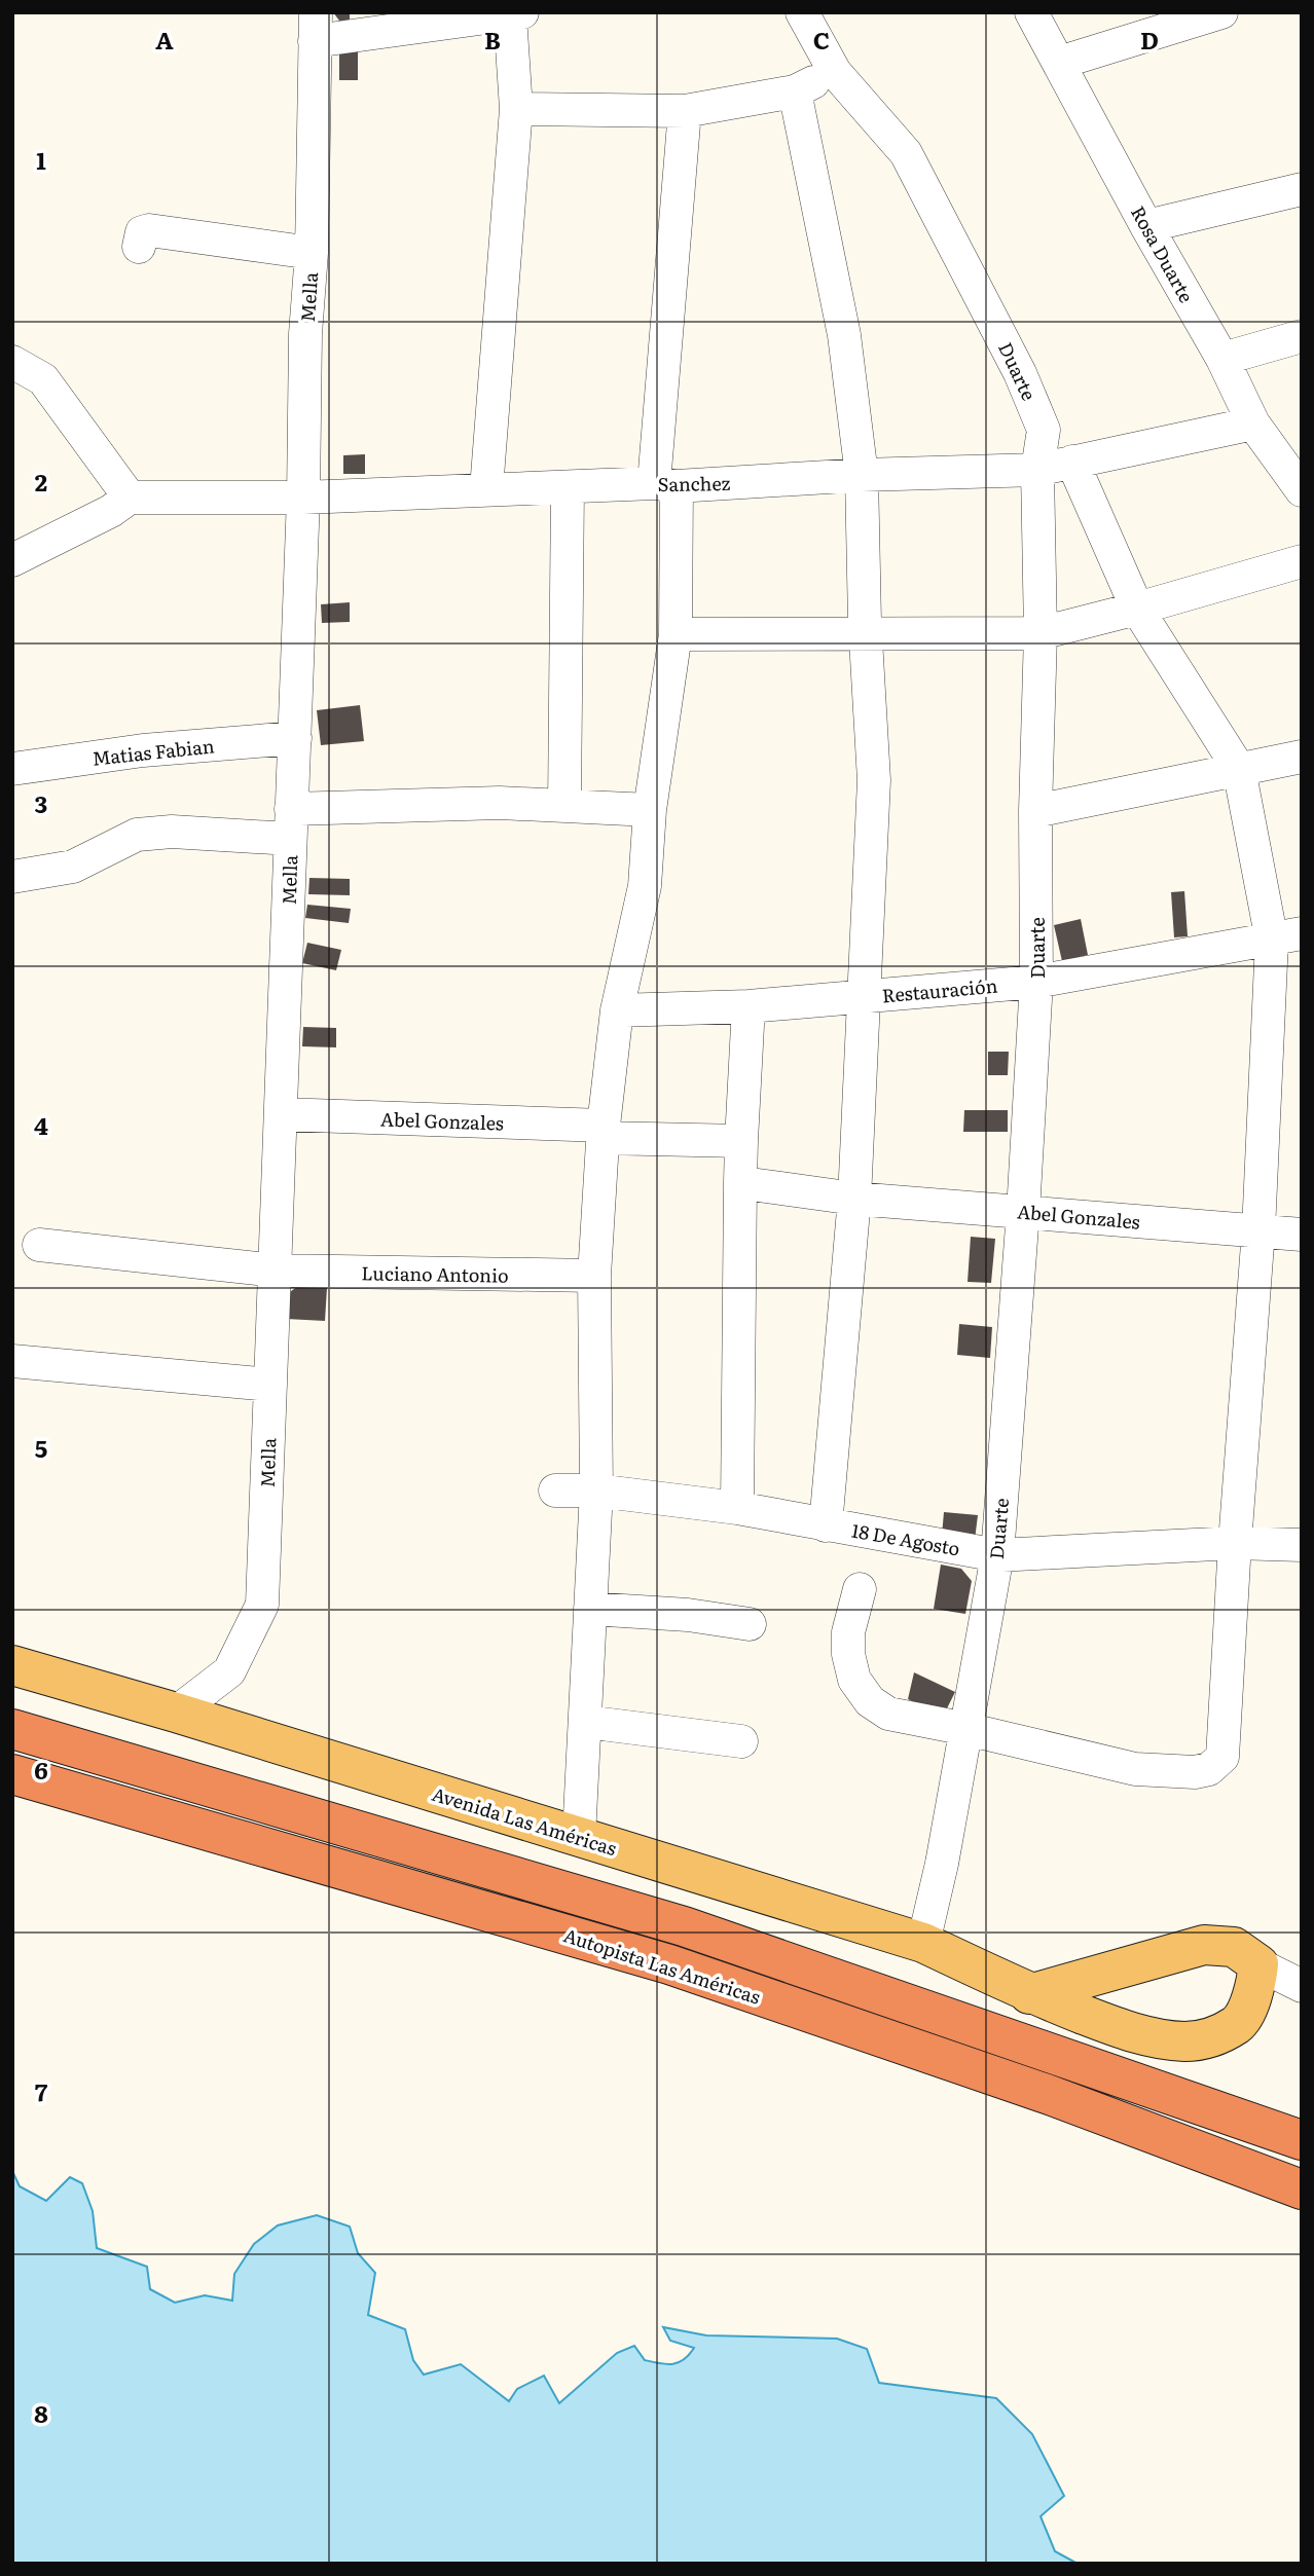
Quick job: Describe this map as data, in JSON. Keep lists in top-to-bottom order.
{
  "streets": {
    "highway": ["Autopista Las Américas"],
    "main road": ["Avenida Las Américas"],
    "street": [
      "Rosa Duarte",
      "Mella",
      "Duarte",
      "Sanchez",
      "Matias Fabian",
      "Restauración",
      "Abel Gonzales",
      "Luciano Antonio",
      "18 De Agosto"
    ]
  },
  "crossings": [
    ["Rosa Duarte", "Sanchez"],
    ["Mella", "Sanchez"],
    ["Mella", "Matias Fabian"],
    ["Mella", "Abel Gonzales"],
    ["Mella", "Luciano Antonio"],
    ["Mella", "Avenida Las Américas"],
    ["Duarte", "Sanchez"],
    ["Duarte", "Restauración"],
    ["Duarte", "Abel Gonzales"],
    ["Duarte", "18 De Agosto"],
    ["Duarte", "Avenida Las Américas"]
  ],
  "grid": {
    "columns": [
      "A",
      "B",
      "C",
      "D"
    ],
    "rows": [
      "1",
      "2",
      "3",
      "4",
      "5",
      "6",
      "7",
      "8"
    ]
  }
}
